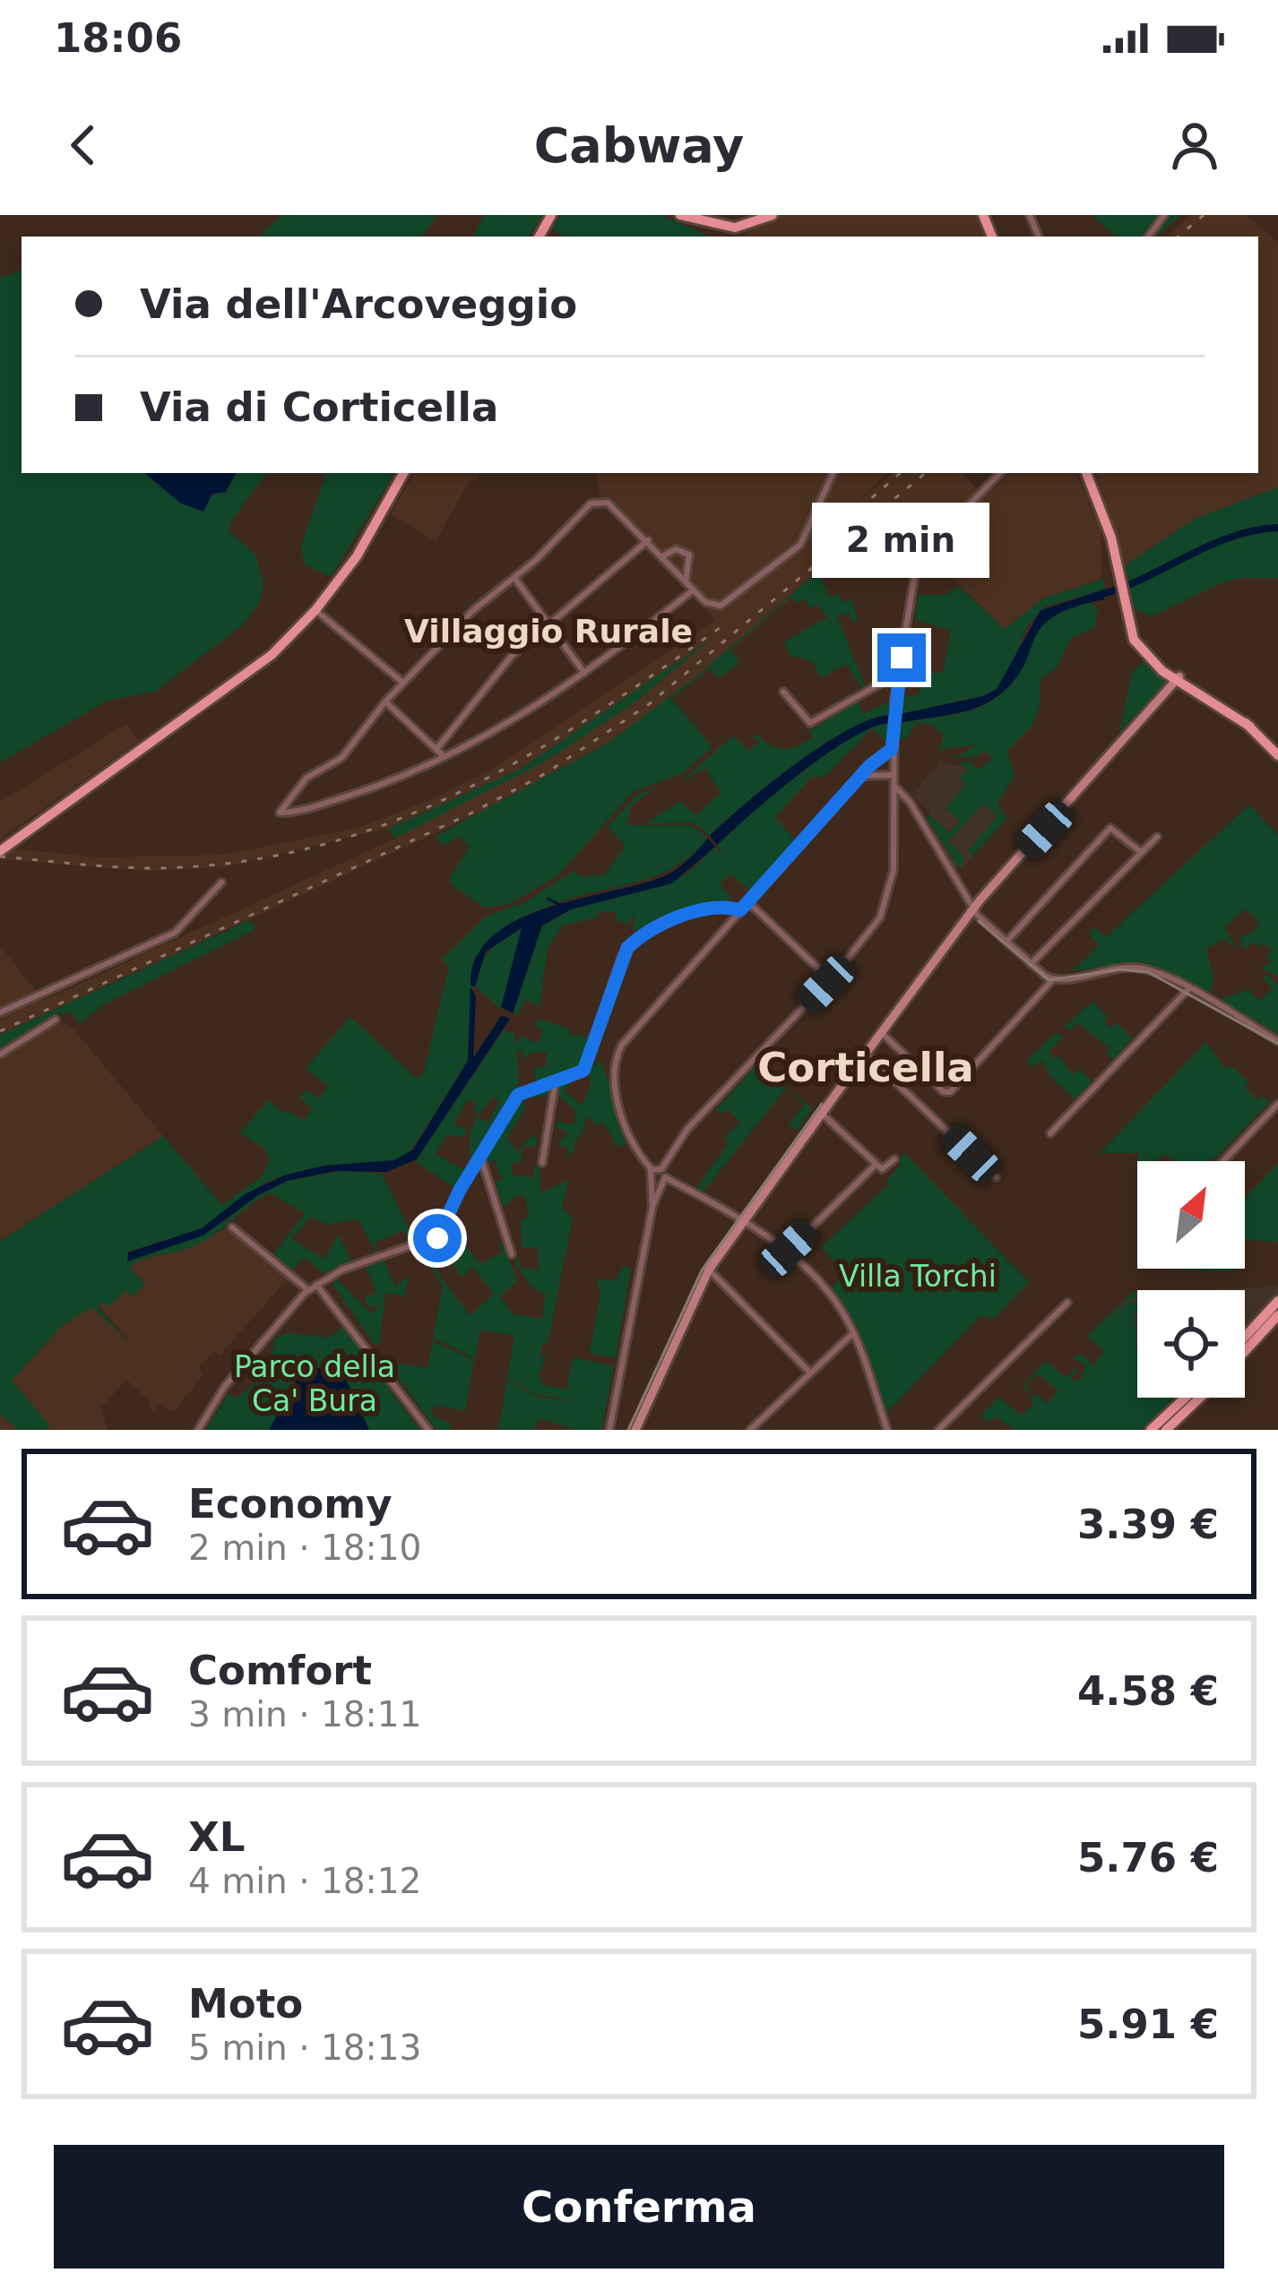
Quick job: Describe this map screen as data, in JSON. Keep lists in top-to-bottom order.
{
  "districts": ["Villaggio Rurale", "Corticella"],
  "parks": ["Villa Torchi", "Parco della Ca' Bura"],
  "north": "top right",
  "page": {
    "status": "18:06",
    "header": "Cabway",
    "banner": ["Via dell'Arcoveggio", "Via di Corticella"],
    "bubble": "2 min",
    "list": [
      {
        "name": "Economy",
        "note": "2 min · 18:10",
        "value": "3.39 €"
      },
      {
        "name": "Comfort",
        "note": "3 min · 18:11",
        "value": "4.58 €"
      },
      {
        "name": "XL",
        "note": "4 min · 18:12",
        "value": "5.76 €"
      },
      {
        "name": "Moto",
        "note": "5 min · 18:13",
        "value": "5.91 €"
      }
    ],
    "buttons": "Conferma"
  }
}
